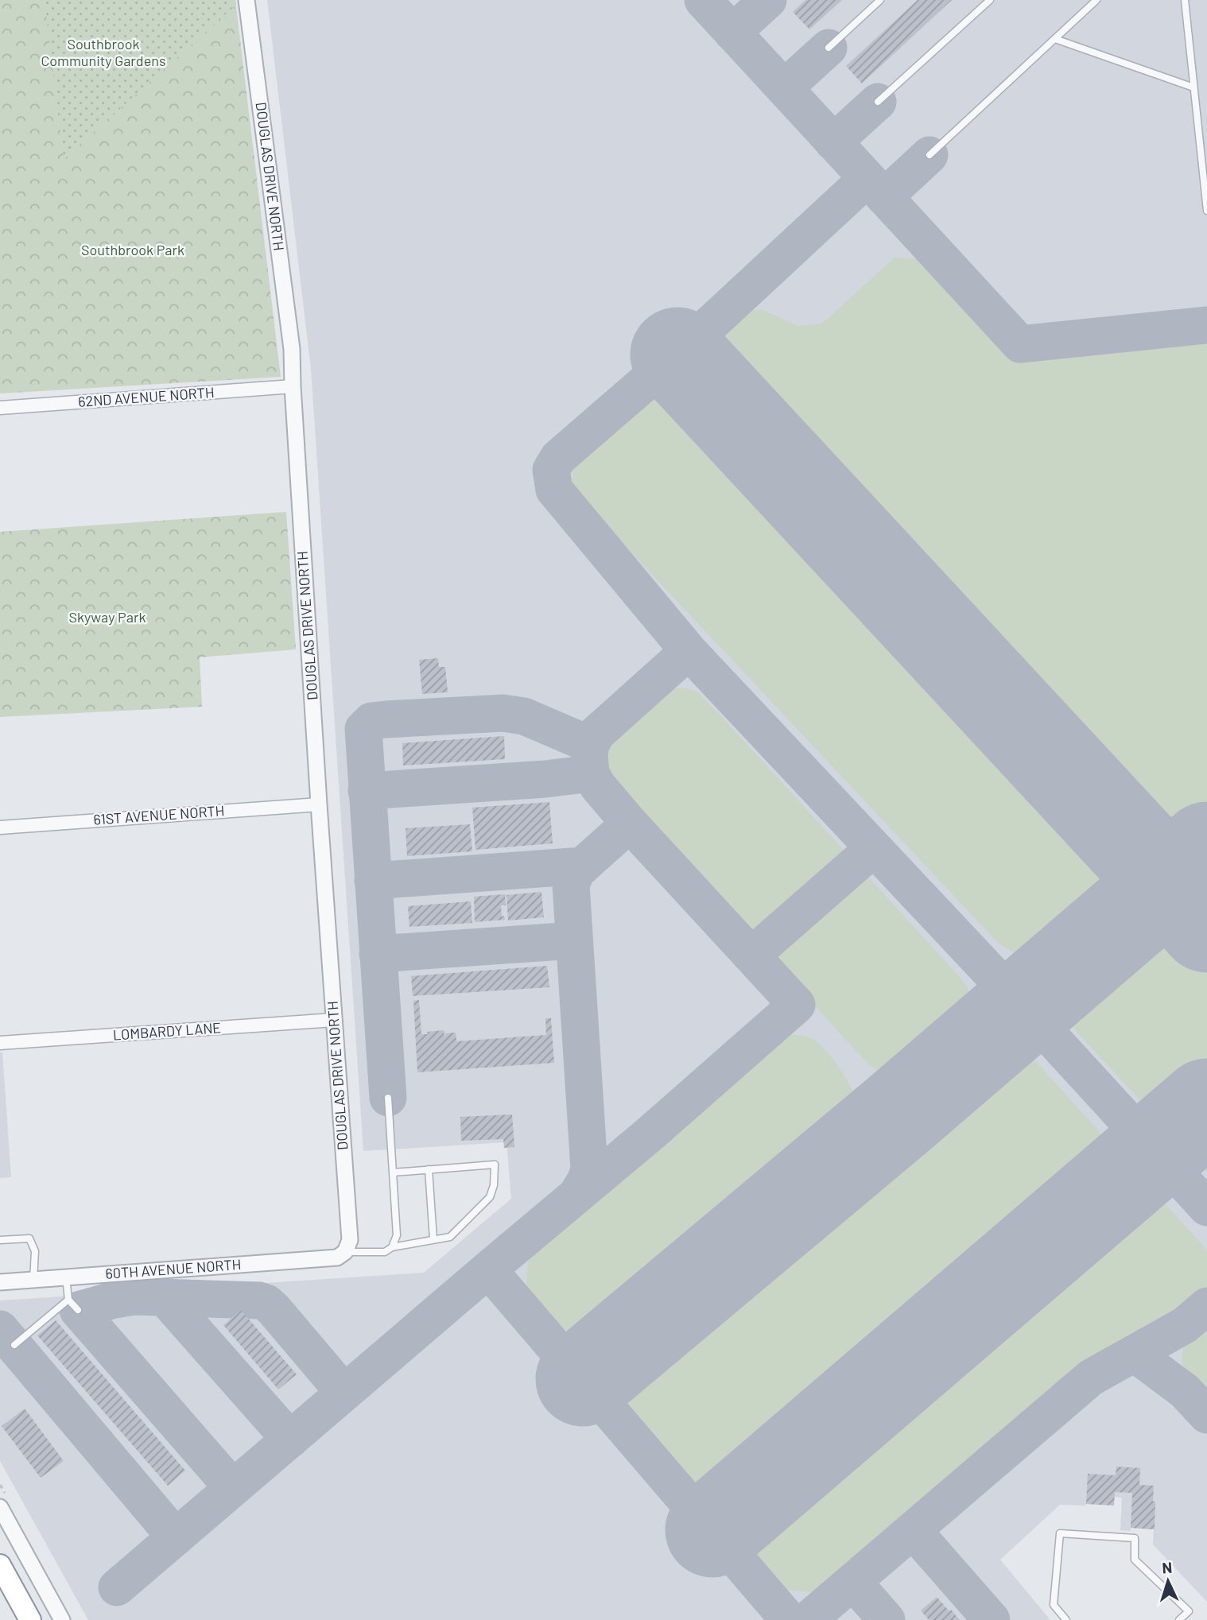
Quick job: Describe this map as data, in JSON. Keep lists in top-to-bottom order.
{
  "streets": {
    "street": [
      "DOUGLAS DRIVE NORTH",
      "62ND AVENUE NORTH",
      "61ST AVENUE NORTH",
      "LOMBARDY LANE",
      "60TH AVENUE NORTH"
    ]
  },
  "crossings": [
    ["DOUGLAS DRIVE NORTH", "62ND AVENUE NORTH"],
    ["DOUGLAS DRIVE NORTH", "61ST AVENUE NORTH"],
    ["DOUGLAS DRIVE NORTH", "LOMBARDY LANE"],
    ["DOUGLAS DRIVE NORTH", "60TH AVENUE NORTH"]
  ],
  "parks": ["Southbrook Community Gardens", "Southbrook Park", "Skyway Park"],
  "north": "top"
}
